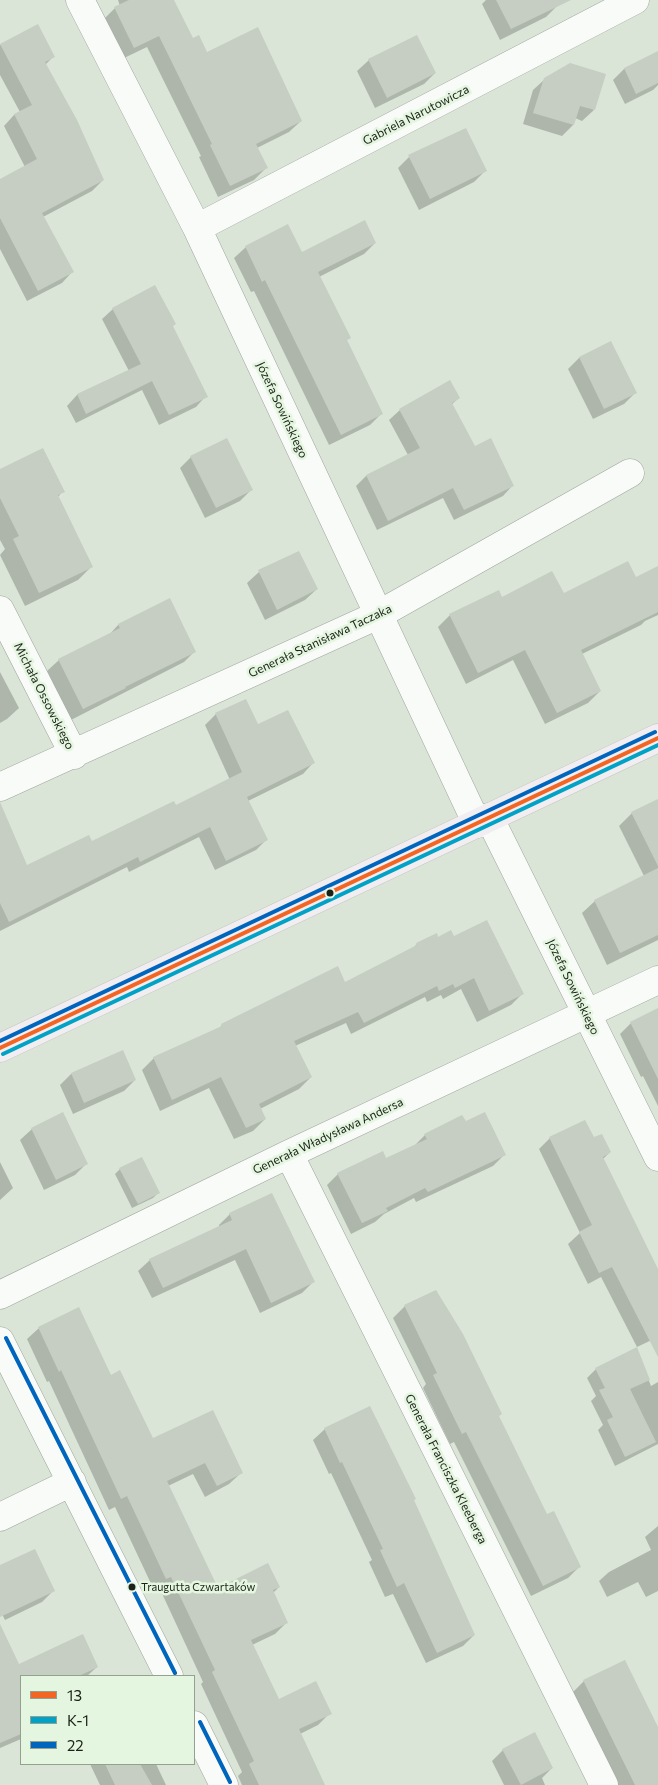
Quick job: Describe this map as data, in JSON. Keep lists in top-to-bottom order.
{
  "streets": {
    "street": [
      "Gabriela Narutowicza",
      "Józefa Sowińskiego",
      "Generała Stanisława Taczaka",
      "Michała Ossowskiego",
      "Generała Władysława Andersa",
      "Generała Franciszka Kleeberga"
    ]
  },
  "crossings": [
    ["Gabriela Narutowicza", "Józefa Sowińskiego"],
    ["Józefa Sowińskiego", "Generała Stanisława Taczaka"],
    ["Józefa Sowińskiego", "Generała Władysława Andersa"],
    ["Generała Stanisława Taczaka", "Michała Ossowskiego"],
    ["Generała Władysława Andersa", "Generała Franciszka Kleeberga"]
  ],
  "places": ["Traugutta Czwartaków"],
  "lines": ["transit line 22", "transit line 13", "transit line K-1"],
  "legend": ["13", "K-1", "22"]
}
